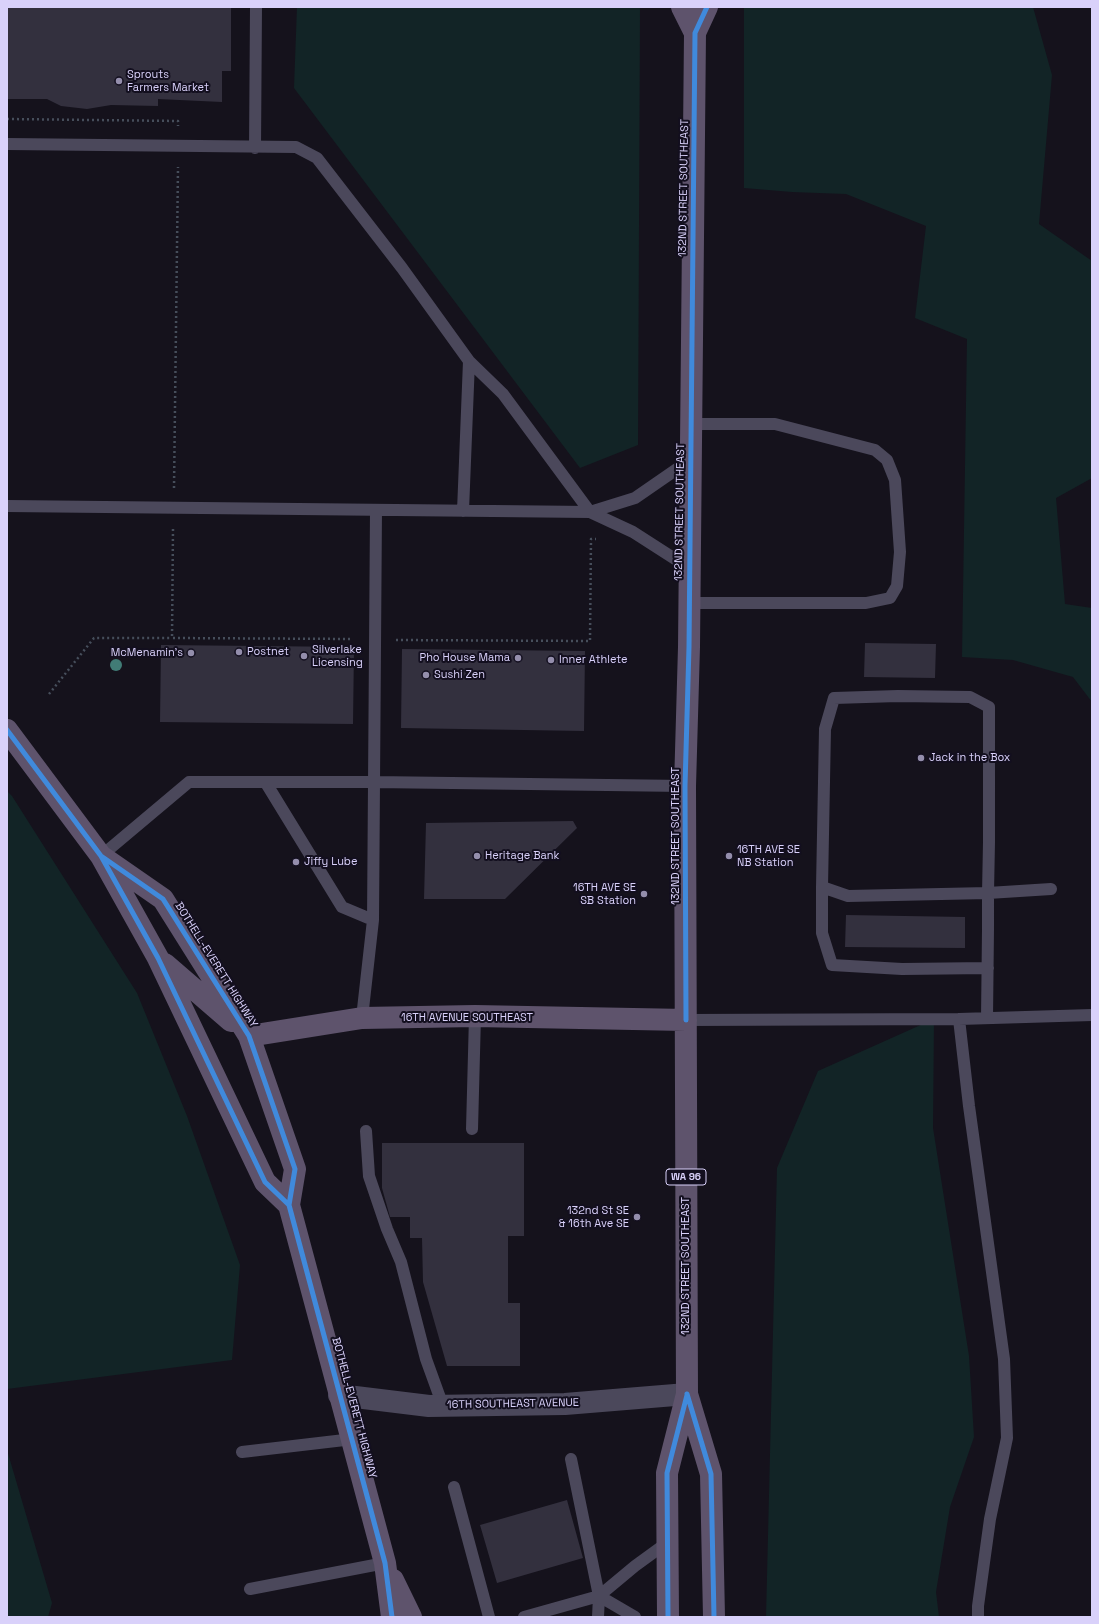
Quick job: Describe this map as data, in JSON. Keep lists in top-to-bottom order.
{
  "streets": {
    "main road": [
      "132ND STREET SOUTHEAST",
      "BOTHELL-EVERETT HIGHWAY",
      "16TH AVENUE SOUTHEAST",
      "WA 96"
    ],
    "street": ["16TH SOUTHEAST AVENUE"]
  },
  "crossings": [
    ["132ND STREET SOUTHEAST", "16TH AVENUE SOUTHEAST"],
    ["132ND STREET SOUTHEAST", "16TH SOUTHEAST AVENUE"],
    ["BOTHELL-EVERETT HIGHWAY", "16TH AVENUE SOUTHEAST"],
    ["BOTHELL-EVERETT HIGHWAY", "16TH SOUTHEAST AVENUE"]
  ],
  "places": [
    "Sprouts Farmers Market",
    "Postnet",
    "McMenamin's",
    "Silverlake Licensing",
    "Pho House Mama",
    "Inner Athlete",
    "Sushi Zen",
    "Jack in the Box",
    "Heritage Bank",
    "16TH AVE SE NB Station",
    "Jiffy Lube",
    "16TH AVE SE SB Station",
    "132nd St SE & 16th Ave SE"
  ]
}
